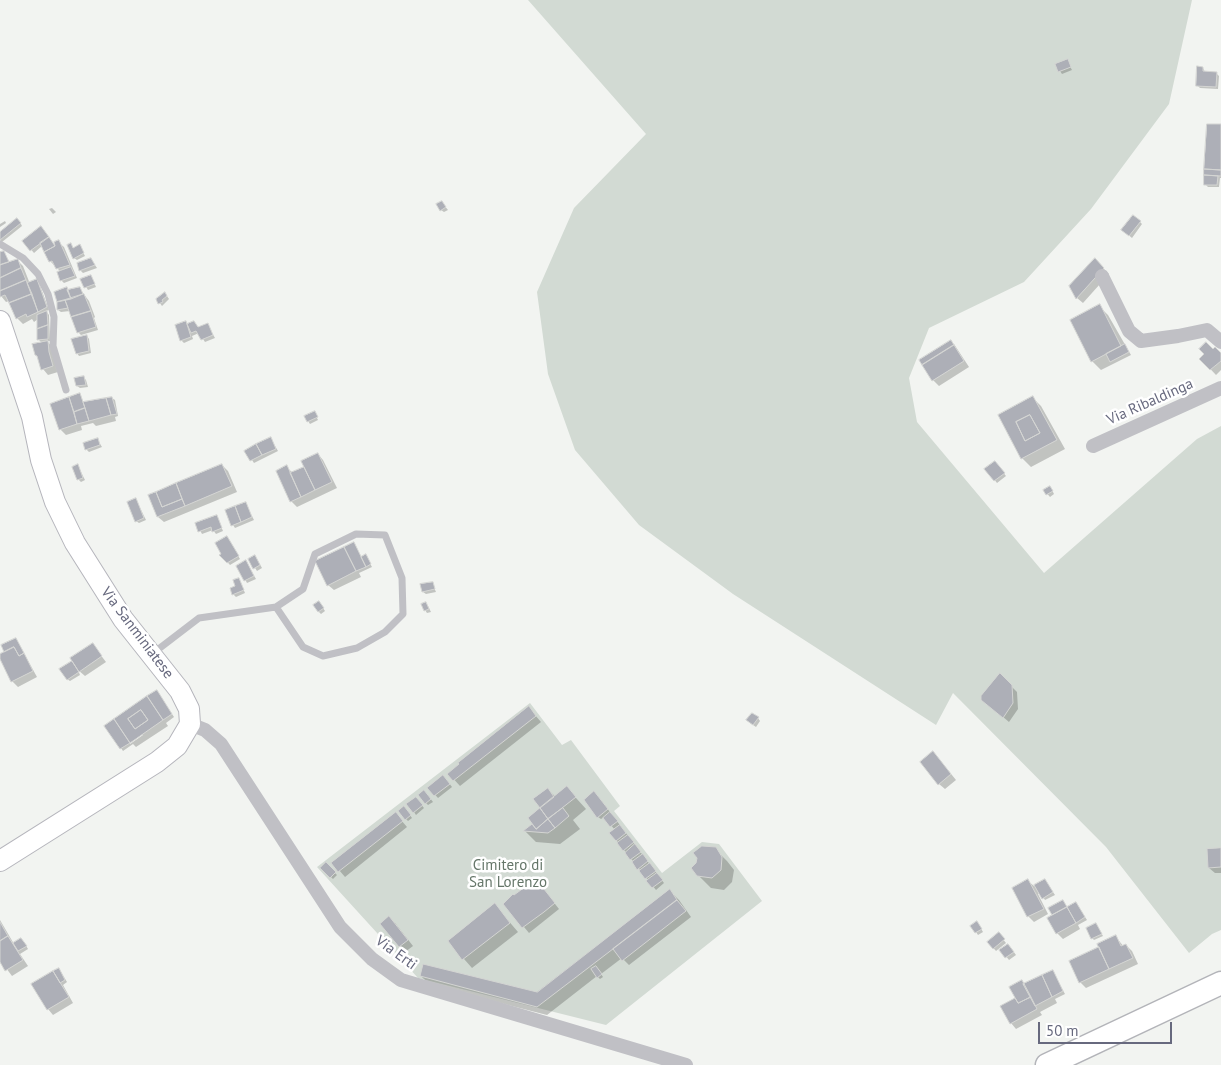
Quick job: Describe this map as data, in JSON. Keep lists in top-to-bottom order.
{
  "streets": {
    "main road": ["Via Sanminiatese"],
    "street": ["Via Ribaldinga", "Via Erti"]
  },
  "crossings": [
    ["Via Sanminiatese", "Via Erti"]
  ],
  "parks": ["Cimitero di San Lorenzo"],
  "scale_bar": "50 m"
}
